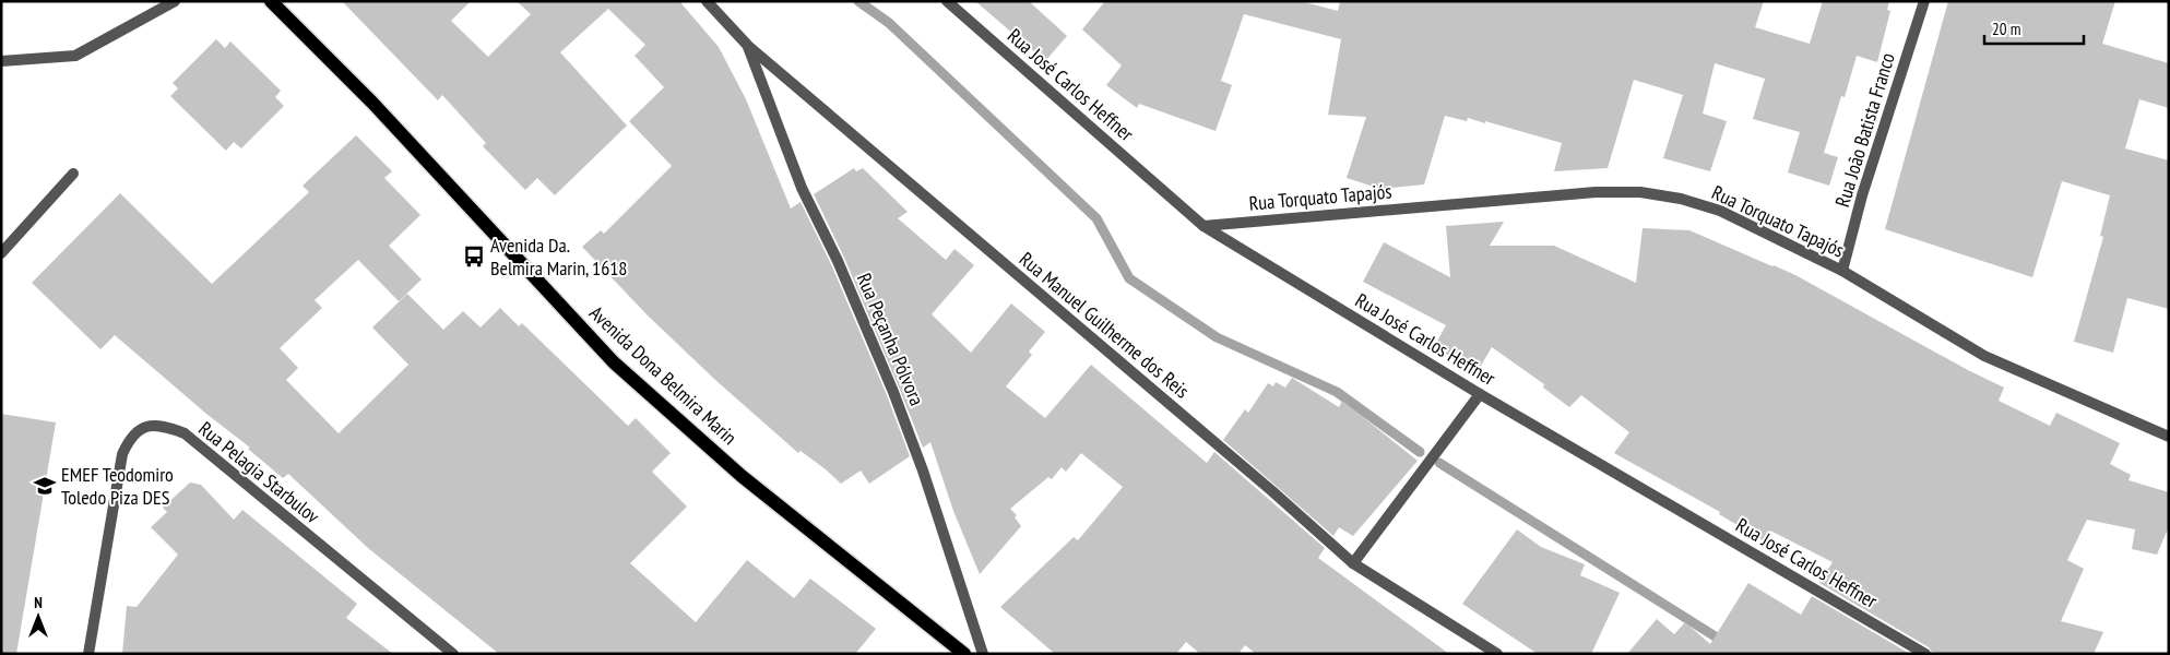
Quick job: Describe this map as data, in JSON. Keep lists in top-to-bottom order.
{
  "streets": {
    "main road": ["Avenida Dona Belmira Marin"],
    "street": [
      "Rua José Carlos Heffner",
      "Rua João Batista Franco",
      "Rua Torquato Tapajós",
      "Rua Manuel Guilherme dos Reis",
      "Rua Peçanha Pólvora",
      "Rua Pelagia Starbulov"
    ]
  },
  "crossings": [
    ["Rua José Carlos Heffner", "Rua Torquato Tapajós"],
    ["Rua João Batista Franco", "Rua Torquato Tapajós"],
    ["Rua Manuel Guilherme dos Reis", "Rua Peçanha Pólvora"]
  ],
  "places": {
    "bus stop": ["Avenida Da. Belmira Marin, 1618"],
    "school or university": ["EMEF Teodomiro Toledo Piza DES"]
  },
  "scale_bar": "20 m",
  "north": "top"
}
